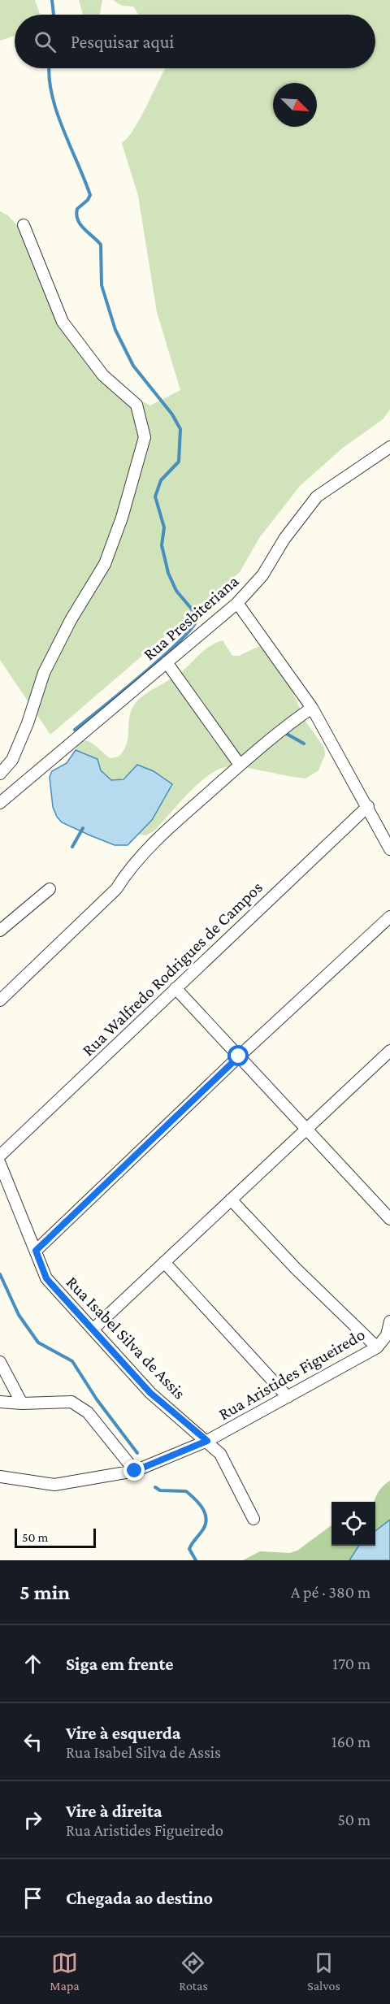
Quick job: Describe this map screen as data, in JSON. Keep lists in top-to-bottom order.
{
  "streets": {
    "street": [
      "Rua Presbiteriana",
      "Rua Walfredo Rodrigues de Campos",
      "Rua Isabel Silva de Assis",
      "Rua Aristides Figueiredo"
    ]
  },
  "crossings": [
    ["Rua Isabel Silva de Assis", "Rua Aristides Figueiredo"]
  ],
  "scale_bar": "50 m",
  "north": "bottom right",
  "page": {
    "search": "Pesquisar aqui",
    "scale": "50 m",
    "heading": ["5 min", "A pé · 380 m"],
    "list": [
      ["Siga em frente", "170 m"],
      ["Vire à esquerda", "Rua Isabel Silva de Assis", "160 m"],
      ["Vire à direita", "Rua Aristides Figueiredo", "50 m"],
      "Chegada ao destino"
    ],
    "nav": ["Mapa", "Rotas", "Salvos"]
  }
}
